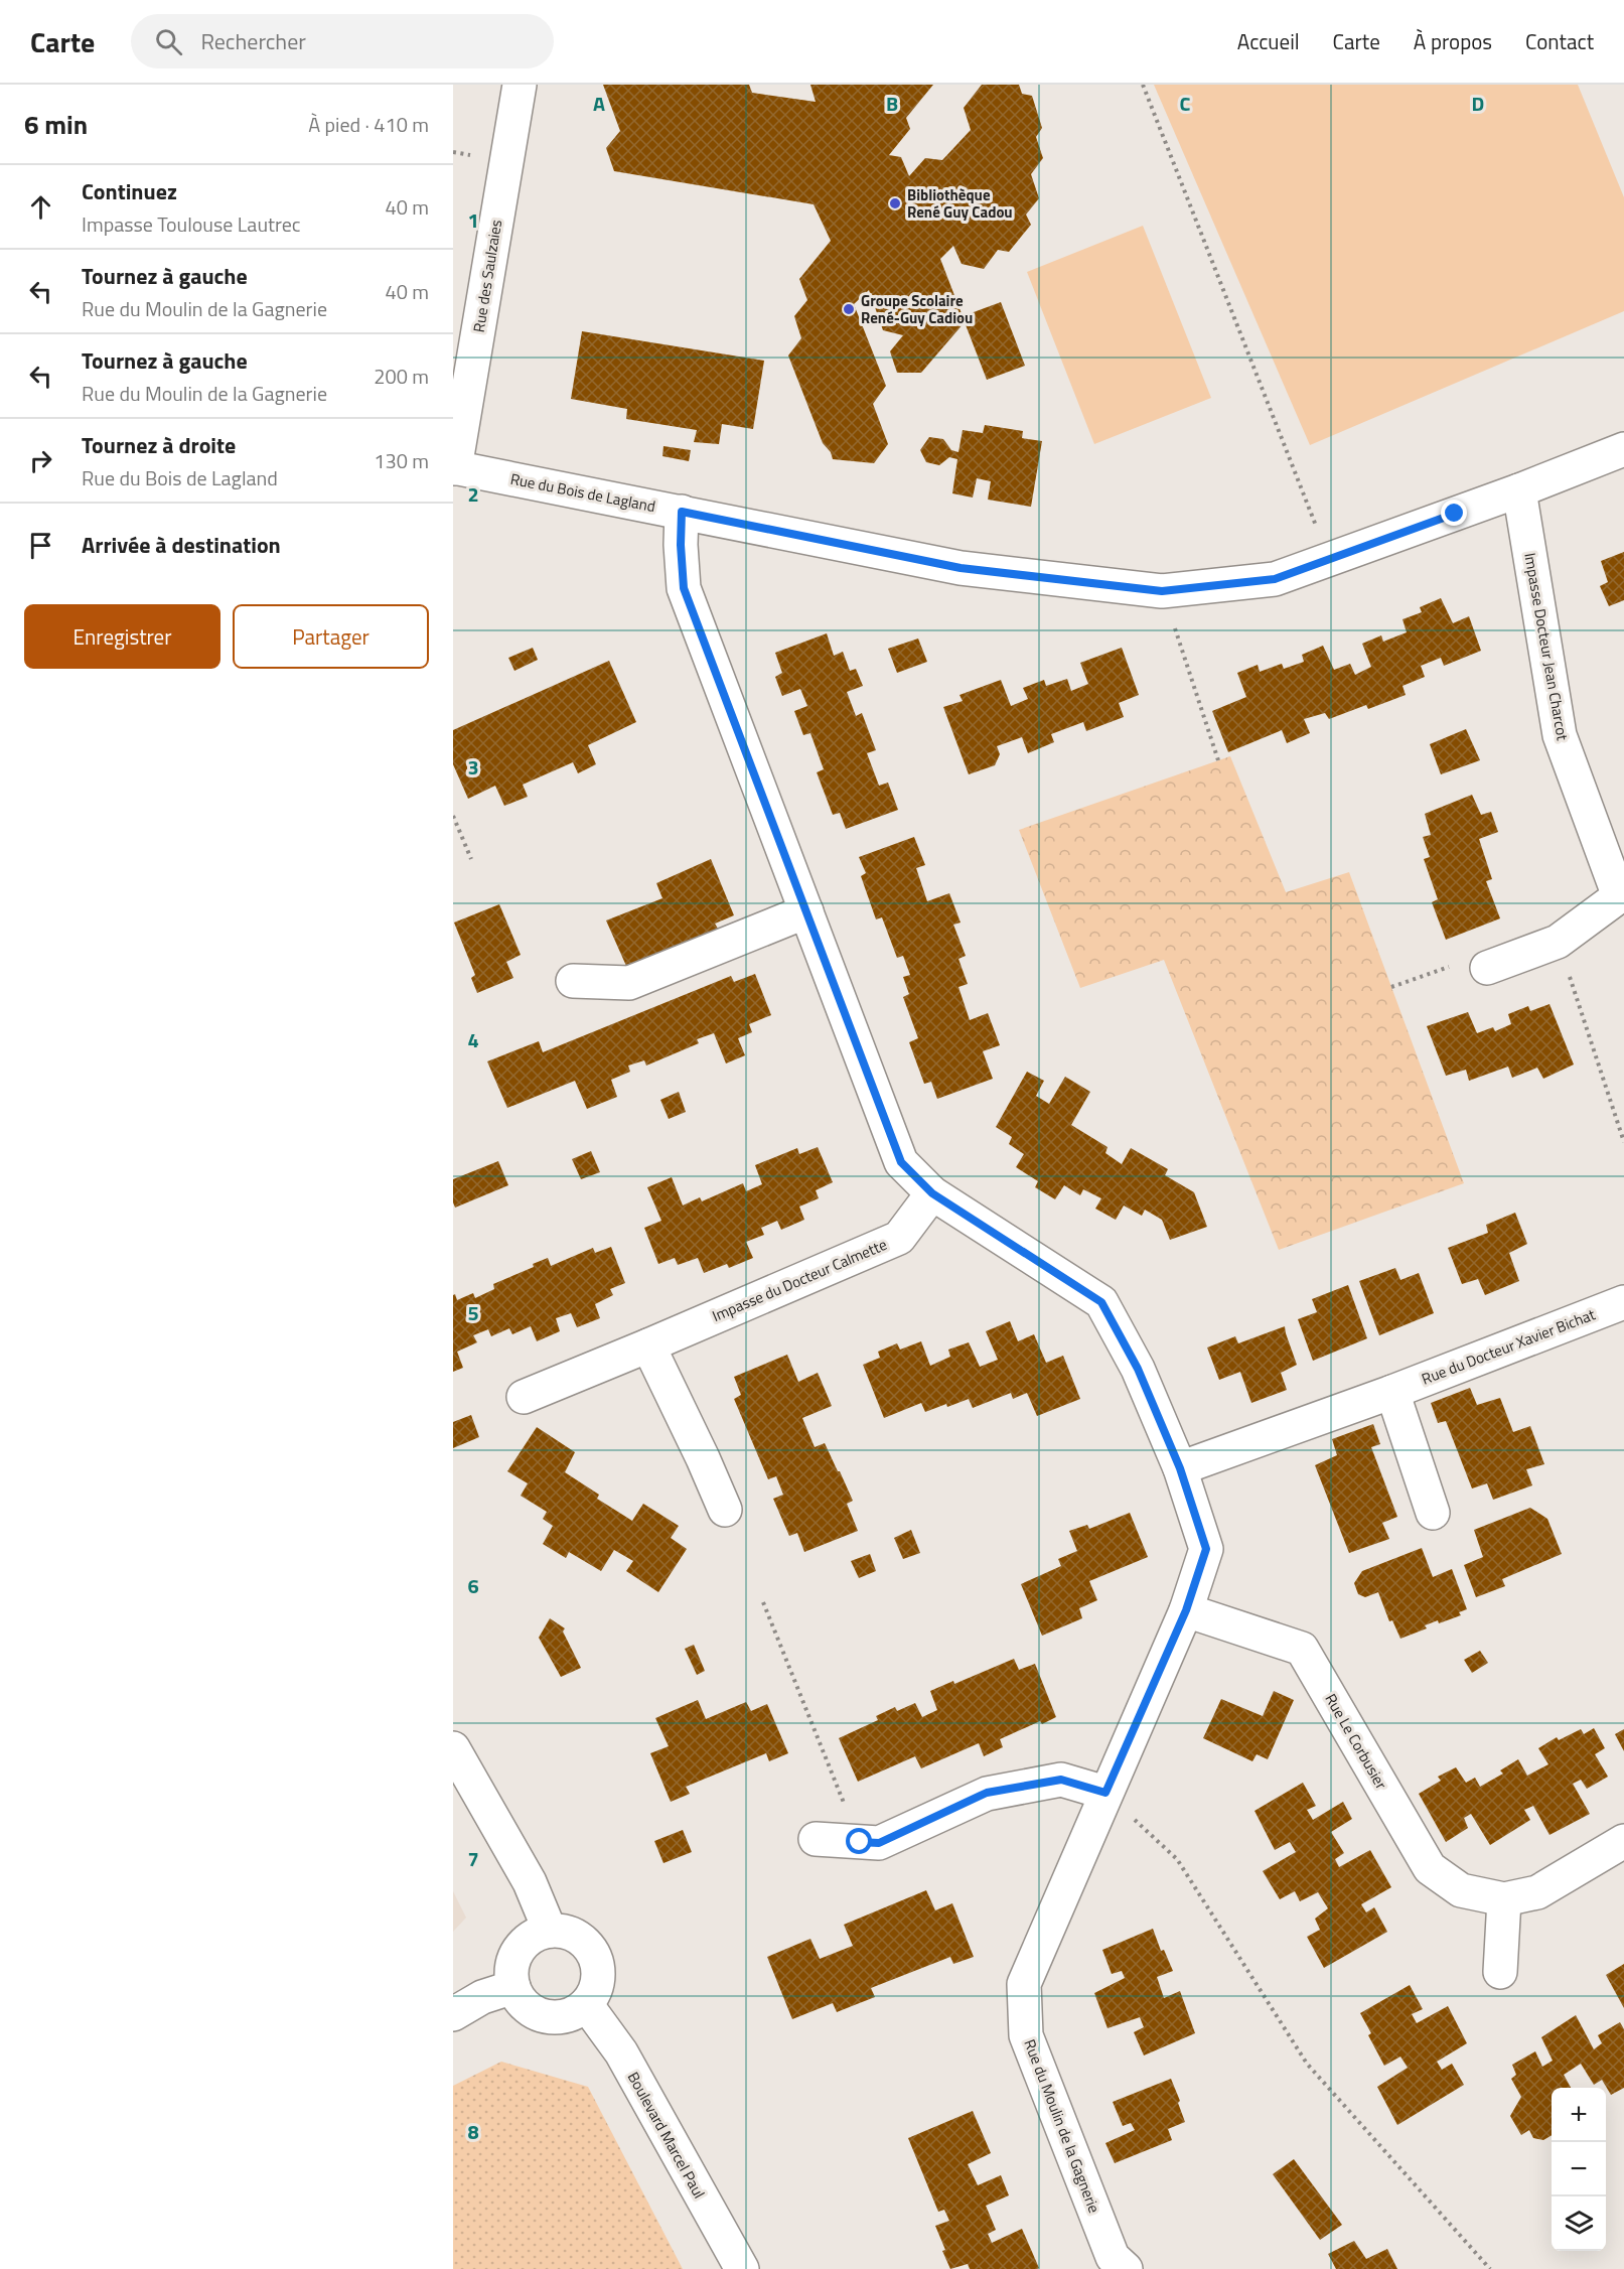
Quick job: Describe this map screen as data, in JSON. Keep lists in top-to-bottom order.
{
  "streets": {
    "street": [
      "Rue des Saulzaies",
      "Rue du Bois de Lagland",
      "Impasse Docteur Jean Charcot",
      "Impasse du Docteur Calmette",
      "Rue du Docteur Xavier Bichat",
      "Rue Le Corbusier",
      "Rue du Moulin de la Gagnerie",
      "Boulevard Marcel Paul"
    ]
  },
  "crossings": [
    ["Rue des Saulzaies", "Rue du Bois de Lagland"],
    ["Rue du Bois de Lagland", "Impasse Docteur Jean Charcot"],
    ["Rue du Bois de Lagland", "Rue du Moulin de la Gagnerie"],
    ["Impasse du Docteur Calmette", "Rue du Moulin de la Gagnerie"],
    ["Rue du Docteur Xavier Bichat", "Rue du Moulin de la Gagnerie"],
    ["Rue Le Corbusier", "Rue du Moulin de la Gagnerie"]
  ],
  "places": ["Bibliothèque René Guy Cadou", "Groupe Scolaire René-Guy Cadiou"],
  "page": {
    "header": "Carte",
    "search": "Rechercher",
    "nav": [
      "Accueil",
      "Carte",
      "À propos",
      "Contact"
    ],
    "heading": ["6 min", "À pied · 410 m"],
    "list": [
      ["Continuez", "Impasse Toulouse Lautrec", "40 m"],
      ["Tournez à gauche", "Rue du Moulin de la Gagnerie", "40 m"],
      ["Tournez à gauche", "Rue du Moulin de la Gagnerie", "200 m"],
      ["Tournez à droite", "Rue du Bois de Lagland", "130 m"],
      "Arrivée à destination"
    ],
    "buttons": ["Enregistrer", "Partager"],
    "map_buttons": ["+", "−"]
  },
  "grid": {
    "columns": [
      "A",
      "B",
      "C",
      "D"
    ],
    "rows": [
      "1",
      "2",
      "3",
      "4",
      "5",
      "6",
      "7",
      "8"
    ]
  }
}
